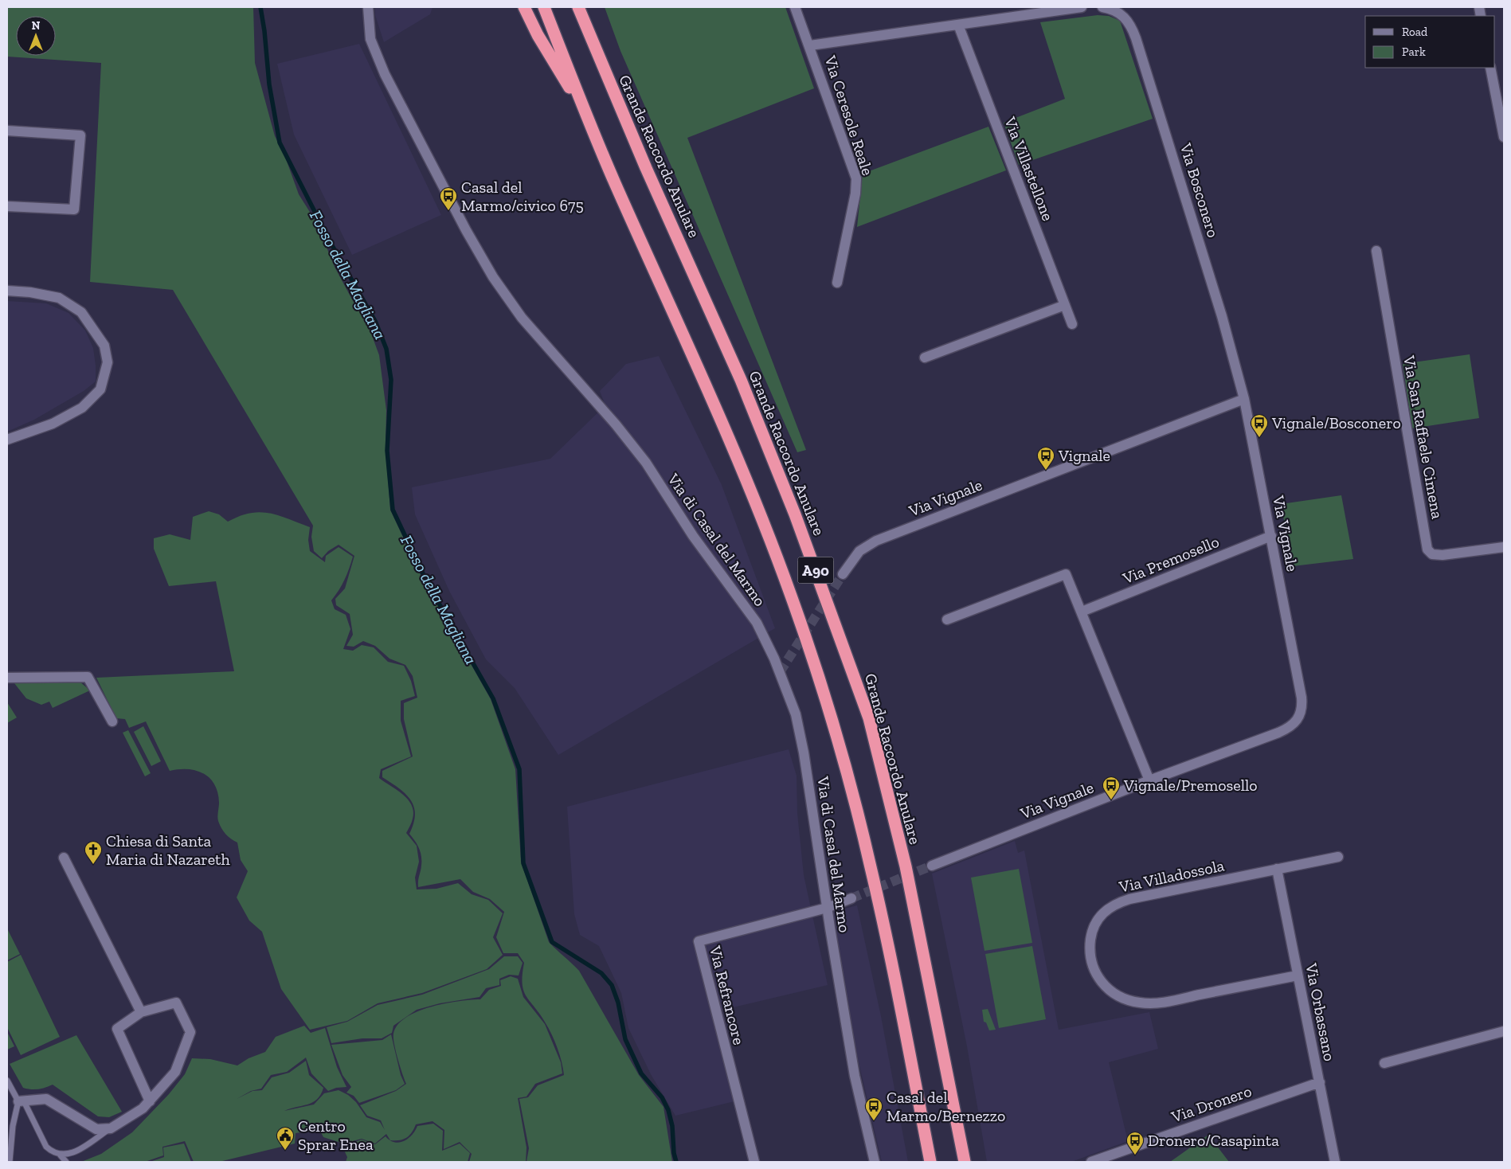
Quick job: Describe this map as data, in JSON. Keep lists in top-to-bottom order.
{
  "streets": {
    "highway": ["Grande Raccordo Anulare", "A90"],
    "street": [
      "Via Ceresole Reale",
      "Via Villastellone",
      "Via Bosconero",
      "Via San Raffaele Cimena",
      "Via Vignale",
      "Via di Casal del Marmo",
      "Via Premosello",
      "Via Villadossola",
      "Via Refrancore",
      "Via Orbassano",
      "Via Dronero"
    ]
  },
  "crossings": [
    ["Via Bosconero", "Via Vignale"],
    ["Via Vignale", "Via Premosello"],
    ["Via di Casal del Marmo", "Via Refrancore"],
    ["Via Villadossola", "Via Orbassano"],
    ["Via Orbassano", "Via Dronero"]
  ],
  "water": ["Fosso della Magliana"],
  "places": {
    "bus stop": [
      "Casal del Marmo/civico 675",
      "Vignale/Bosconero",
      "Vignale",
      "Vignale/Premosello",
      "Casal del Marmo/Bernezzo",
      "Dronero/Casapinta"
    ],
    "church": ["Chiesa di Santa Maria di Nazareth"],
    "public building": ["Centro Sprar Enea"]
  },
  "legend": ["Road", "Park"],
  "north": "top"
}
